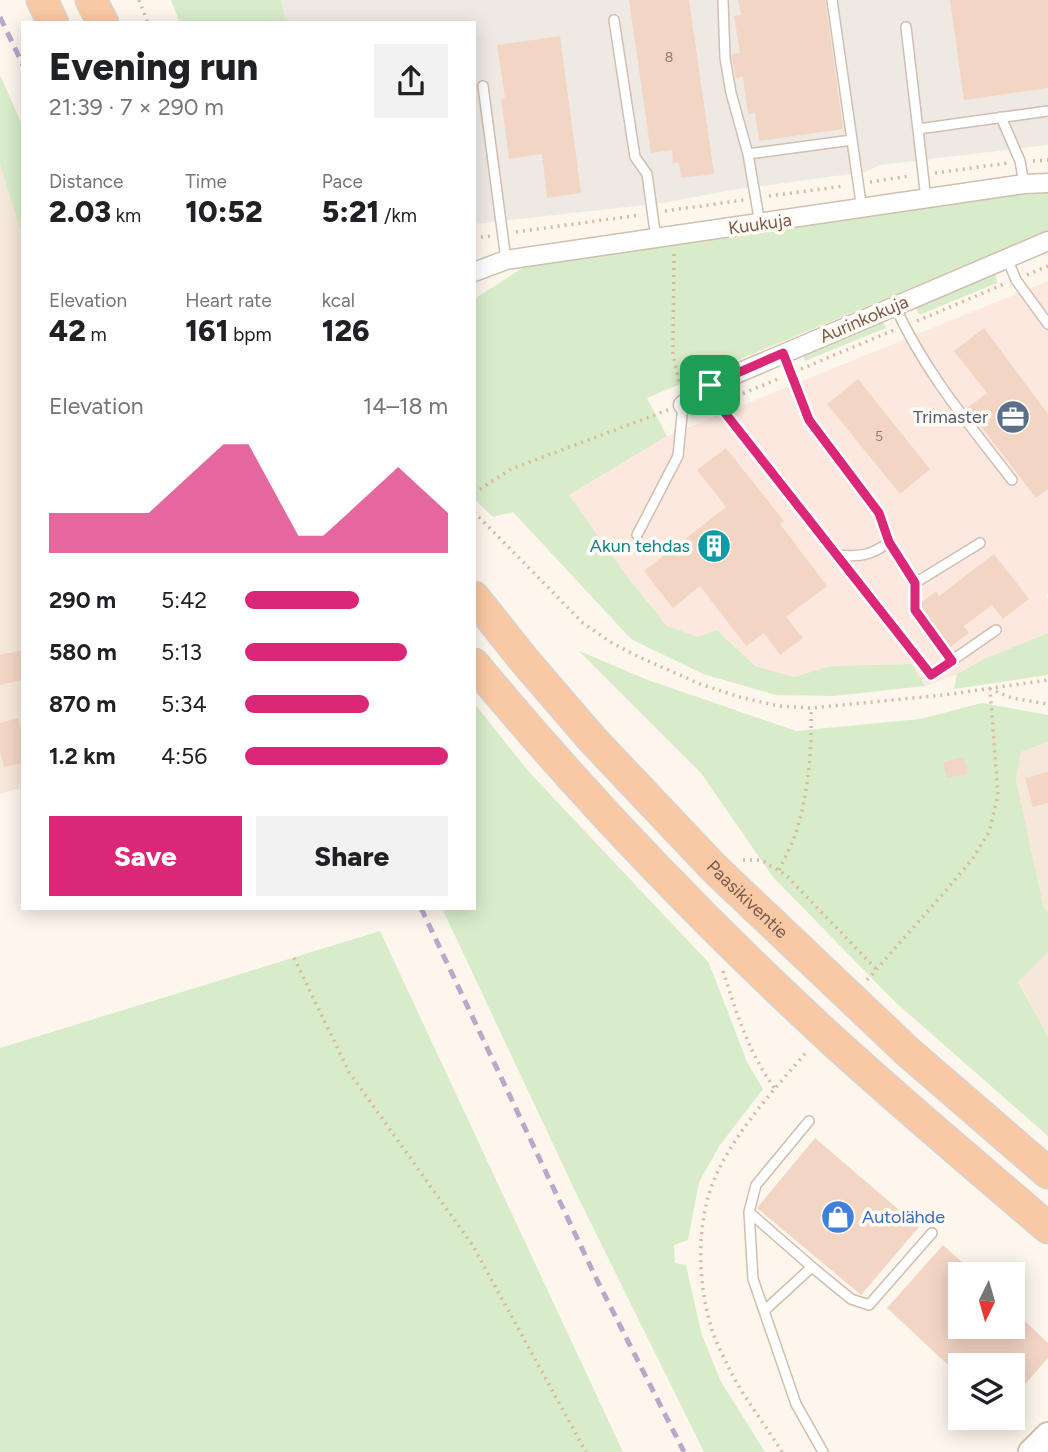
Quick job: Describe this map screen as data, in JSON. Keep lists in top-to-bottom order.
{
  "streets": {
    "highway": ["Paasikiventie"],
    "street": ["Kuukuja", "Aurinkokuja"]
  },
  "places": {
    "office": ["Trimaster"],
    "building": ["Akun tehdas"],
    "shop": ["Autolähde"]
  },
  "house_numbers": ["8", "5"],
  "north": "bottom",
  "page": {
    "heading": ["Evening run", "21:39 · 7 × 290 m"],
    "stats": [
      ["Distance", "2.03 km"],
      ["Time", "10:52"],
      ["Pace", "5:21 /km"],
      ["Elevation", "42 m"],
      ["Heart rate", "161 bpm"],
      ["kcal", "126"]
    ],
    "chart": ["Elevation", "14–18 m"],
    "list": [
      {
        "name": "290 m",
        "note": "5:42"
      },
      {
        "name": "580 m",
        "note": "5:13"
      },
      {
        "name": "870 m",
        "note": "5:34"
      },
      {
        "name": "1.2 km",
        "note": "4:56"
      }
    ],
    "buttons": ["Save", "Share"]
  }
}
